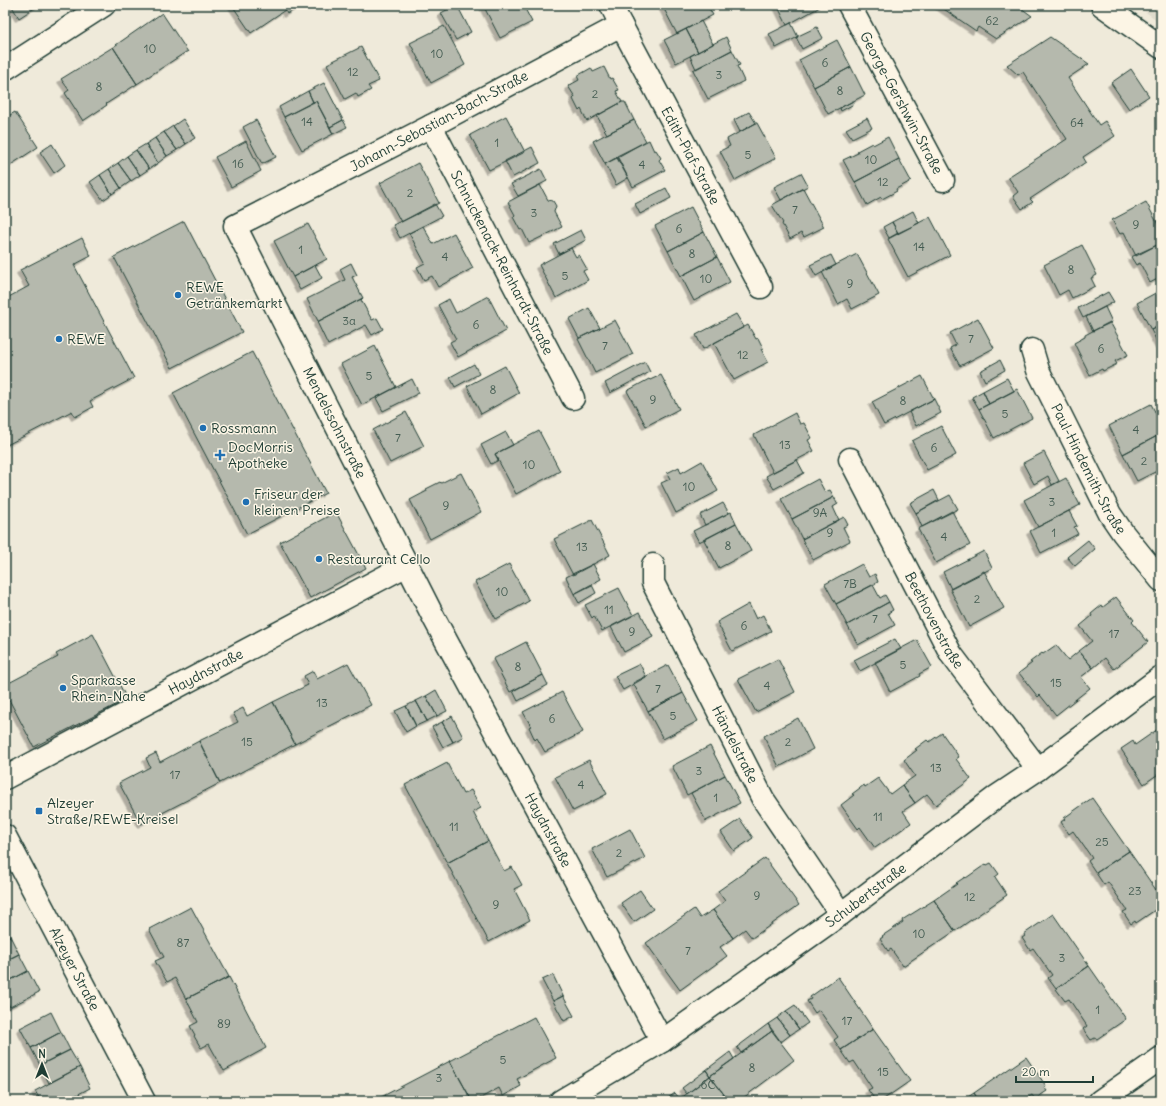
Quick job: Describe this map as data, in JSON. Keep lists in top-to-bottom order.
{
  "streets": {
    "street": [
      "George-Gershwin-Straße",
      "Johann-Sebastian-Bach-Straße",
      "Edith-Piaf-Straße",
      "Schnuckenack-Reinhardt-Straße",
      "Mendelssohnstraße",
      "Paul-Hindemith-Straße",
      "Beethovenstraße",
      "Haydnstraße",
      "Händelstraße",
      "Schubertstraße",
      "Alzeyer Straße"
    ]
  },
  "crossings": [
    ["Johann-Sebastian-Bach-Straße", "Edith-Piaf-Straße"],
    ["Johann-Sebastian-Bach-Straße", "Schnuckenack-Reinhardt-Straße"],
    ["Johann-Sebastian-Bach-Straße", "Mendelssohnstraße"],
    ["Mendelssohnstraße", "Haydnstraße"],
    ["Beethovenstraße", "Schubertstraße"],
    ["Haydnstraße", "Schubertstraße"],
    ["Händelstraße", "Schubertstraße"]
  ],
  "places": {
    "other": [
      "REWE Getränkemarkt",
      "REWE",
      "Rossmann",
      "Friseur der kleinen Preise",
      "Restaurant Cello",
      "Sparkasse Rhein-Nahe"
    ],
    "health": ["DocMorris Apotheke"],
    "transit": ["Alzeyer Straße/REWE-Kreisel"]
  },
  "house_numbers": [
    "62",
    "10",
    "10",
    "6",
    "12",
    "3",
    "8",
    "8",
    "2",
    "14",
    "64",
    "1",
    "5",
    "10",
    "16",
    "4",
    "12",
    "2",
    "7",
    "3",
    "9",
    "6",
    "14",
    "1",
    "8",
    "4",
    "8",
    "5",
    "10",
    "9",
    "3a",
    "6",
    "7",
    "7",
    "6",
    "12",
    "5",
    "8",
    "9",
    "8",
    "5",
    "4",
    "7",
    "13",
    "6",
    "2",
    "10",
    "10",
    "3",
    "9",
    "9A",
    "9",
    "1",
    "4",
    "8",
    "13",
    "7B",
    "10",
    "2",
    "11",
    "7",
    "6",
    "9",
    "17",
    "5",
    "8",
    "15",
    "4",
    "7",
    "13",
    "5",
    "6",
    "15",
    "2",
    "13",
    "3",
    "17",
    "4",
    "1",
    "11",
    "11",
    "25",
    "2",
    "23",
    "9",
    "12",
    "9",
    "10",
    "87",
    "7",
    "3",
    "1",
    "17",
    "89",
    "5",
    "8",
    "15",
    "3",
    "6C"
  ],
  "scale_bar": "20 m",
  "north": "top"
}
